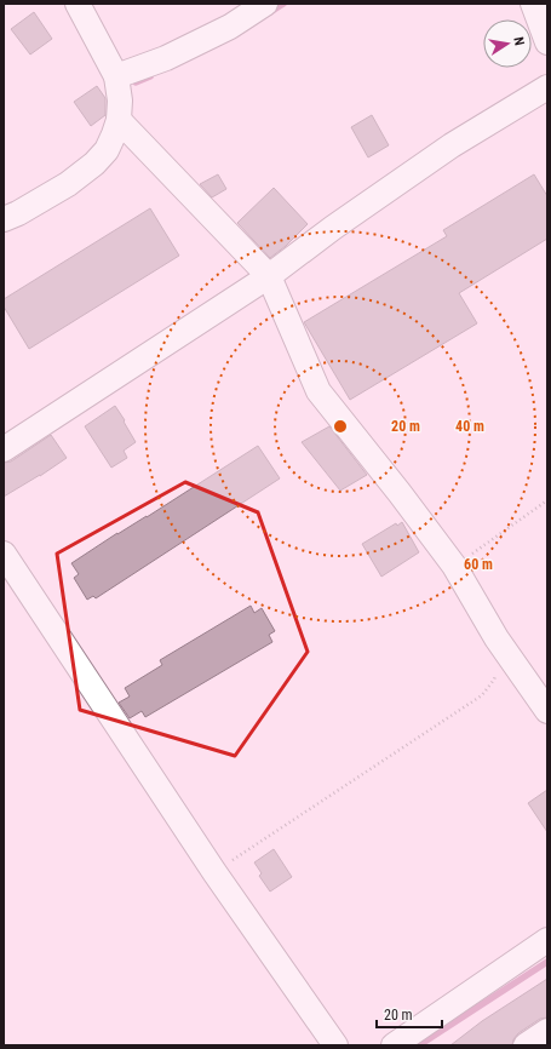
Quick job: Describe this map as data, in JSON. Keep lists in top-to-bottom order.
{
  "scale_bar": "20 m",
  "north": "right",
  "rings": ["20 m", "40 m", "60 m"]
}
